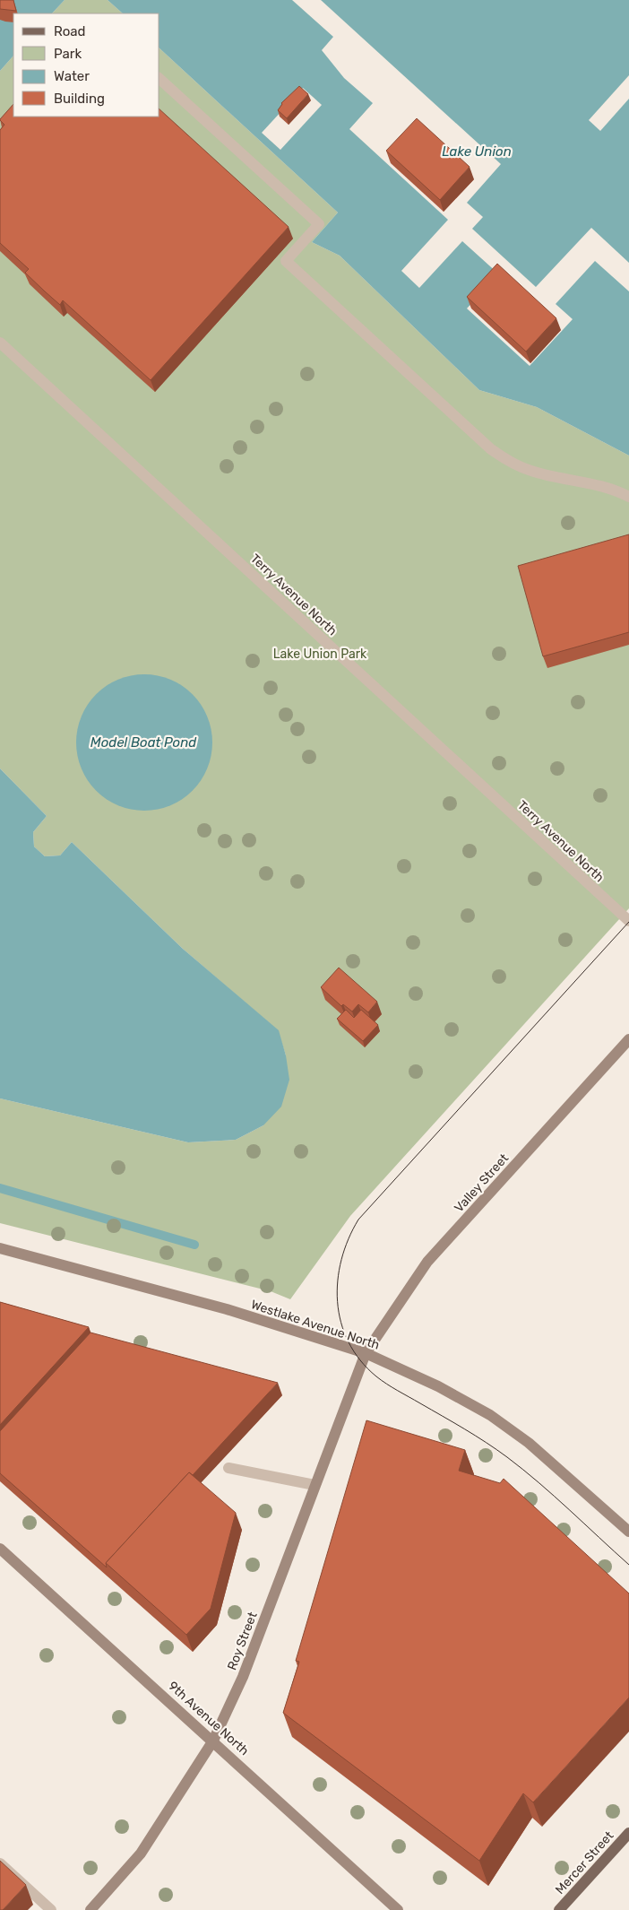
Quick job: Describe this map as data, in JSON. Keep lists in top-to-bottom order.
{
  "streets": {
    "main road": [
      "Valley Street",
      "Westlake Avenue North",
      "Roy Street",
      "9th Avenue North",
      "Mercer Street"
    ],
    "street": ["Terry Avenue North"]
  },
  "crossings": [
    ["Valley Street", "Westlake Avenue North"],
    ["Valley Street", "Roy Street"],
    ["Westlake Avenue North", "Roy Street"],
    ["Roy Street", "9th Avenue North"]
  ],
  "water": ["Lake Union", "Model Boat Pond"],
  "parks": ["Lake Union Park"],
  "legend": [
    "Road",
    "Park",
    "Water",
    "Building"
  ]
}
